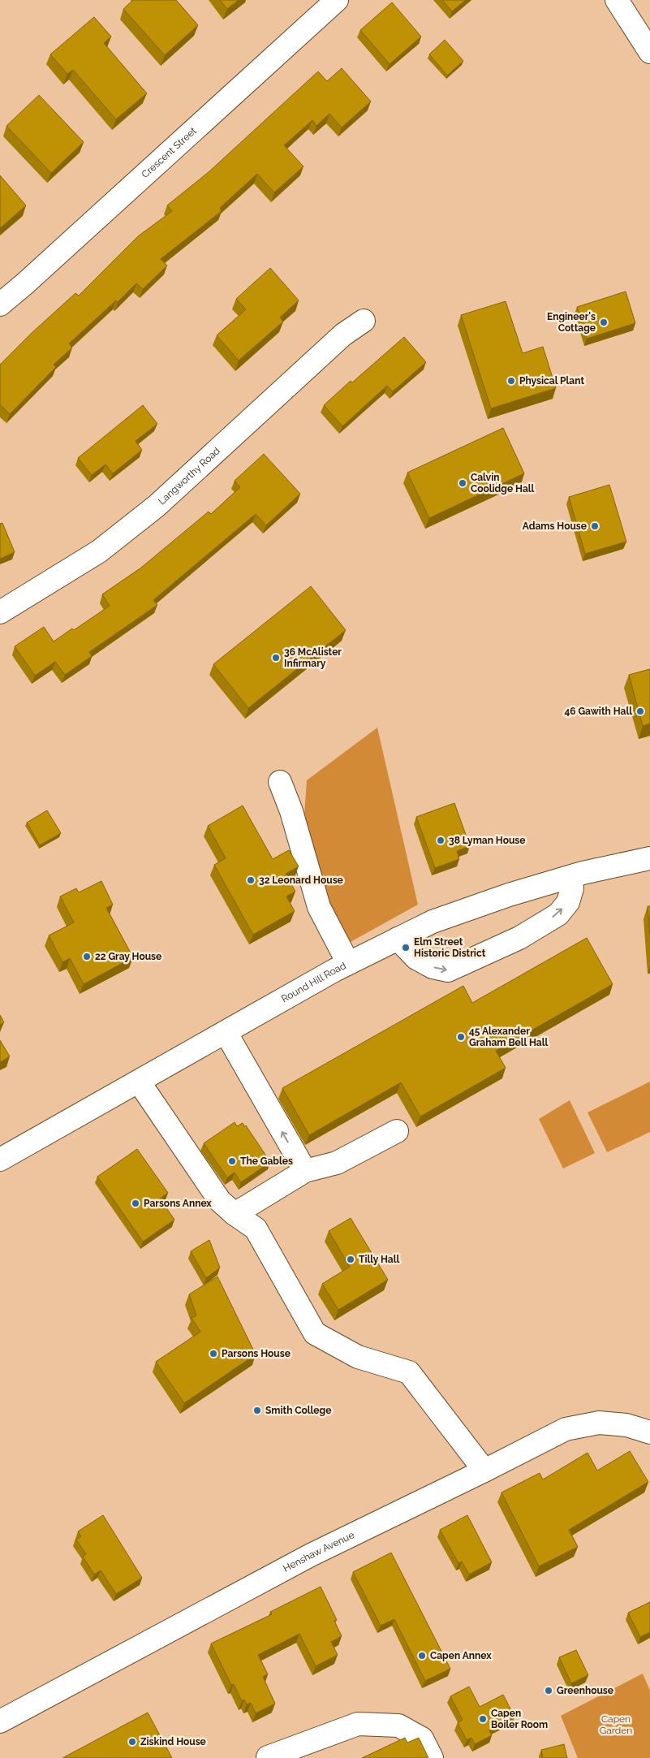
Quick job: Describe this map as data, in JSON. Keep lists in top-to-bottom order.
{
  "streets": {
    "street": [
      "Crescent Street",
      "Langworthy Road",
      "Round Hill Road",
      "Henshaw Avenue"
    ]
  },
  "parks": ["Capen Garden"],
  "places": [
    "Engineer's Cottage",
    "Physical Plant",
    "Calvin Coolidge Hall",
    "Adams House",
    "36 McAlister Infirmary",
    "46 Gawith Hall",
    "38 Lyman House",
    "32 Leonard House",
    "Elm Street Historic District",
    "22 Gray House",
    "45 Alexander Graham Bell Hall",
    "The Gables",
    "Parsons Annex",
    "Tilly Hall",
    "Parsons House",
    "Smith College",
    "Capen Annex",
    "Greenhouse",
    "Capen Boiler Room",
    "Ziskind House"
  ]
}
